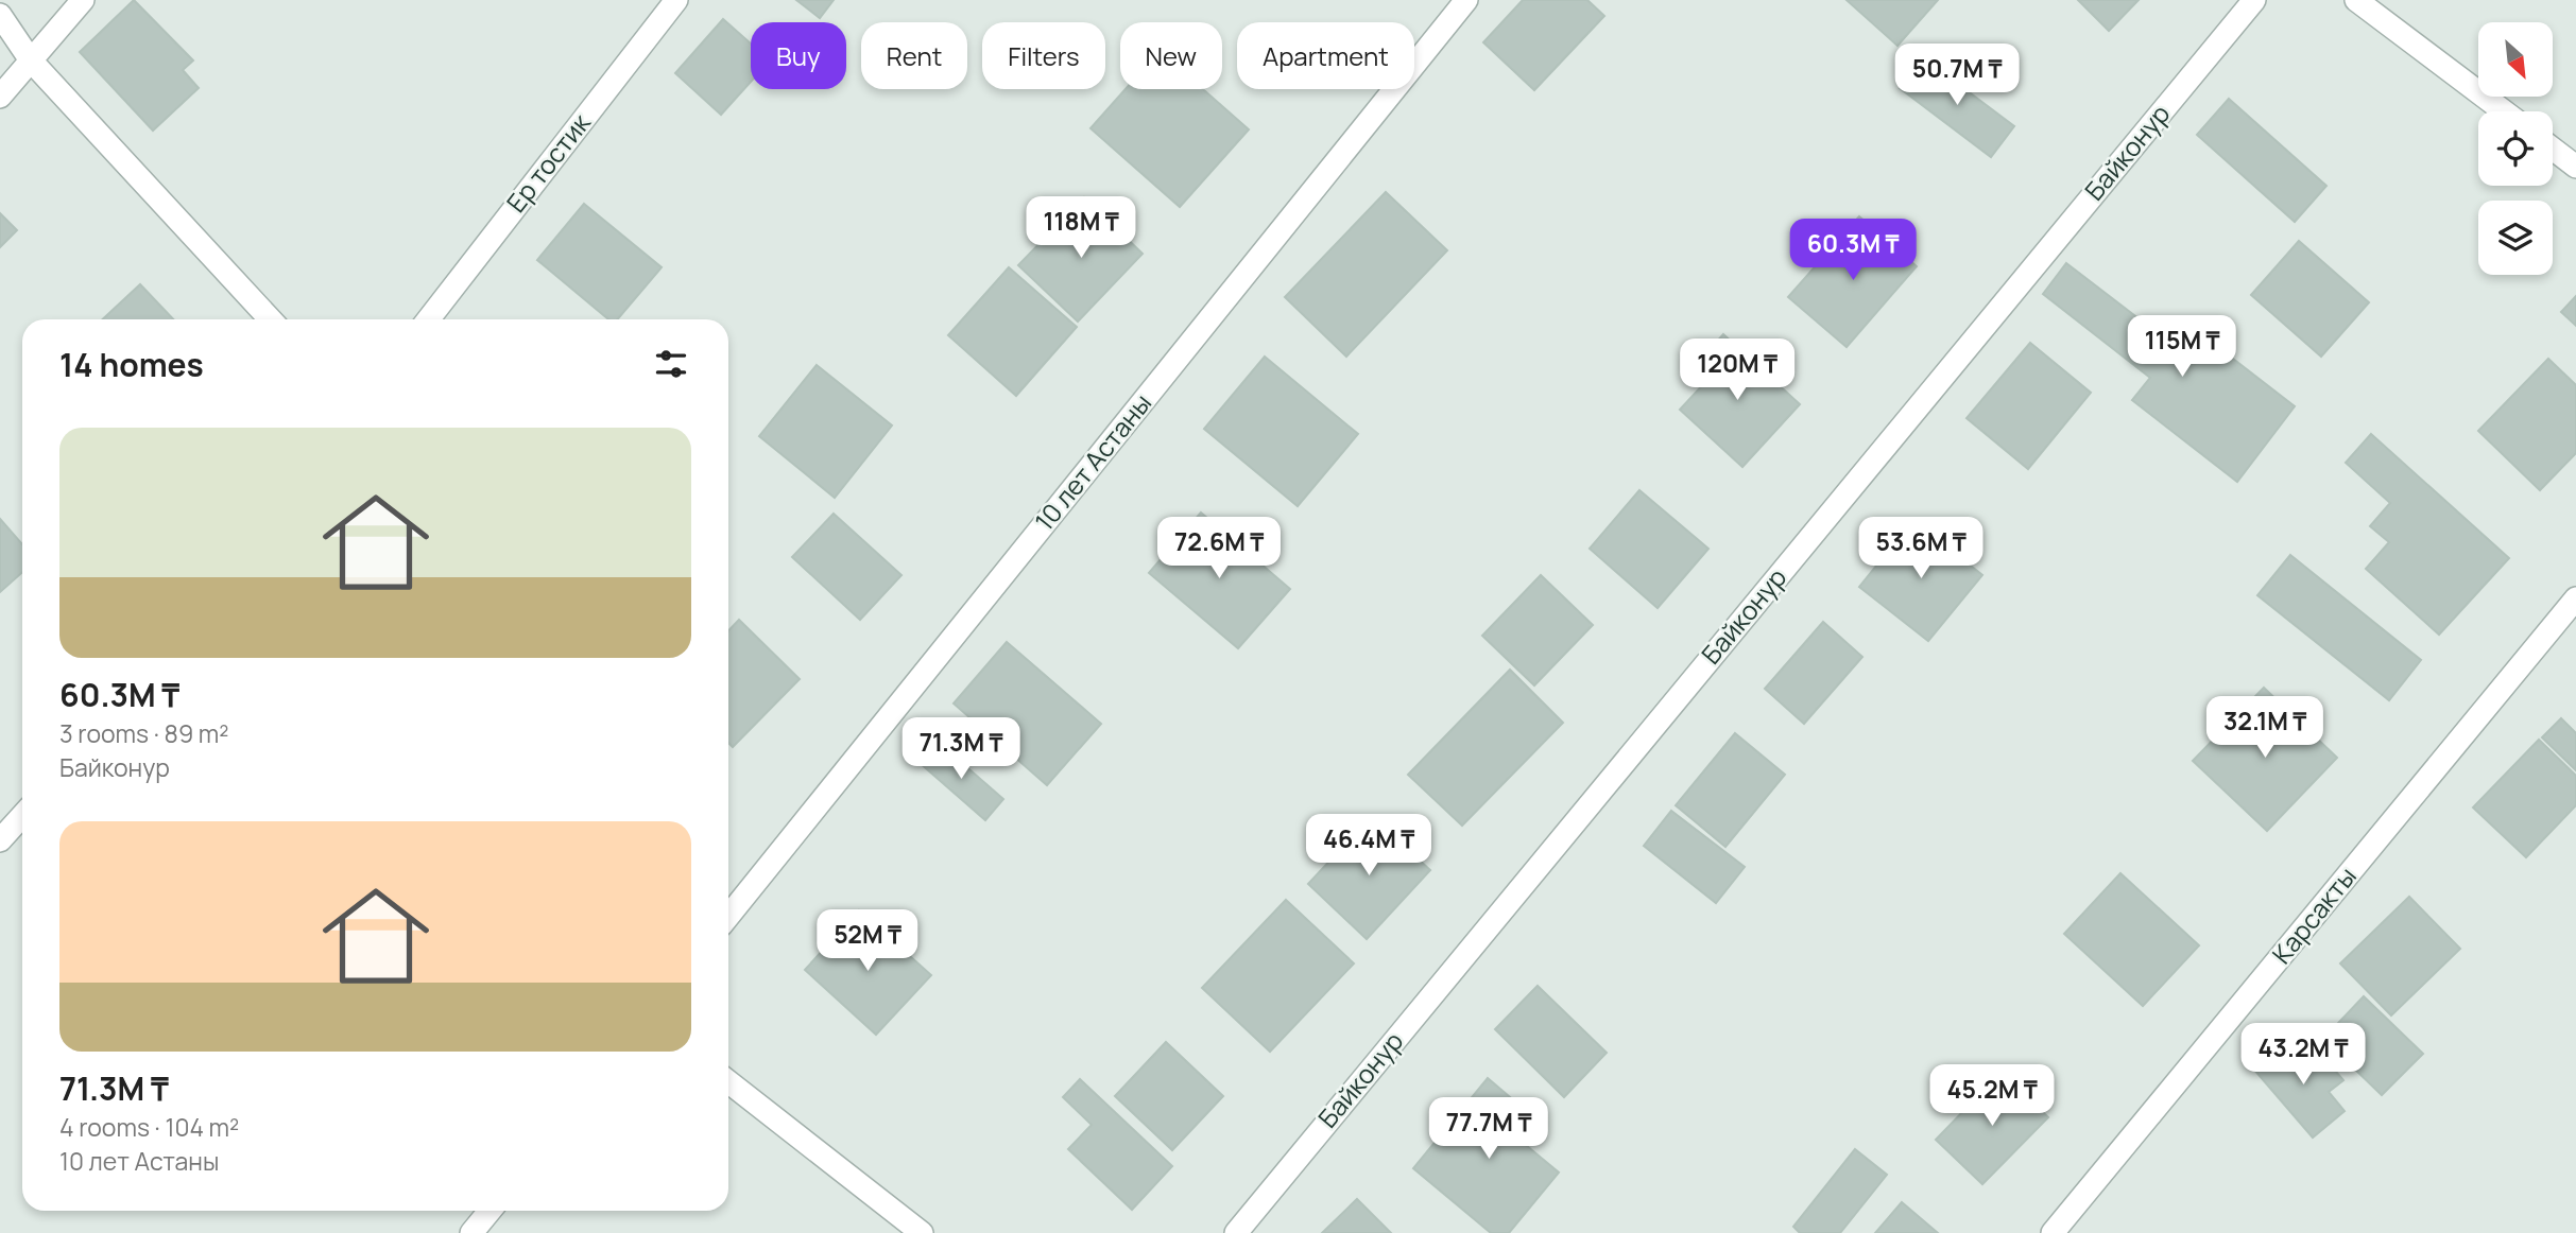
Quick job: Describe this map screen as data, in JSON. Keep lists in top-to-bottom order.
{
  "streets": {
    "street": [
      "Байконур",
      "Ер тостик",
      "10 лет Астаны",
      "Карсакты"
    ]
  },
  "north": "bottom right",
  "page": {
    "chip": [
      "Buy",
      "Rent",
      "Filters",
      "New",
      "Apartment"
    ],
    "price": [
      "50.7M ₸",
      "118M ₸",
      "60.3M ₸",
      "115M ₸",
      "120M ₸",
      "72.6M ₸",
      "53.6M ₸",
      "32.1M ₸",
      "71.3M ₸",
      "46.4M ₸",
      "52M ₸",
      "43.2M ₸",
      "45.2M ₸",
      "77.7M ₸"
    ],
    "heading": "14 homes",
    "list": [
      {
        "name": "60.3M ₸",
        "note": "3 rooms · 89 m² · Байконур"
      },
      {
        "name": "71.3M ₸",
        "note": "4 rooms · 104 m² · 10 лет Астаны"
      }
    ]
  }
}
